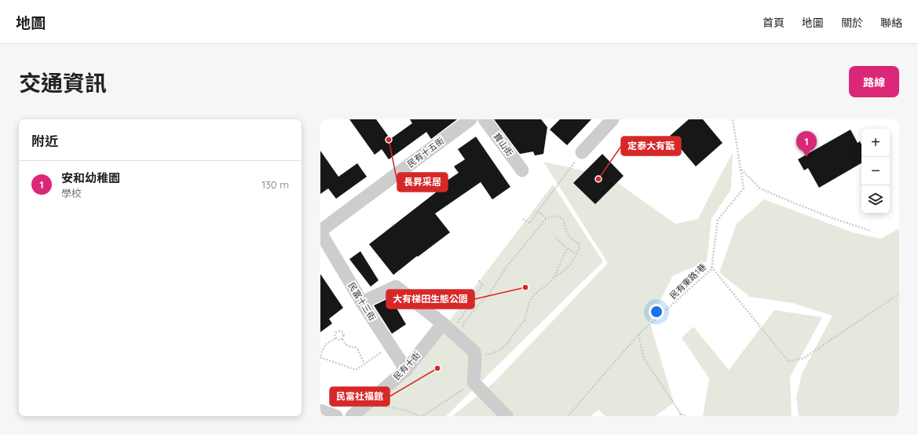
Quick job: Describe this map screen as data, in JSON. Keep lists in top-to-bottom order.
{
  "streets": {
    "street": [
      "寶山街",
      "民有十五街",
      "民富十三街",
      "民有十街"
    ],
    "path": ["民有東路1巷"]
  },
  "crossings": [
    ["民有十五街", "民富十三街"],
    ["民富十三街", "民有十街"]
  ],
  "places": [
    "長昇采居",
    "定泰大有翫",
    "大有梯田生態公園",
    "民富社福館"
  ],
  "page": {
    "header": "地圖",
    "nav": [
      "首頁",
      "地圖",
      "關於",
      "聯絡"
    ],
    "title": "交通資訊",
    "buttons": "路線",
    "heading": "附近",
    "map_buttons": ["+", "−"],
    "pins": "1",
    "list": [
      {
        "mark": "1",
        "name": "安和幼稚園",
        "note": "學校",
        "value": "130 m"
      }
    ]
  }
}
